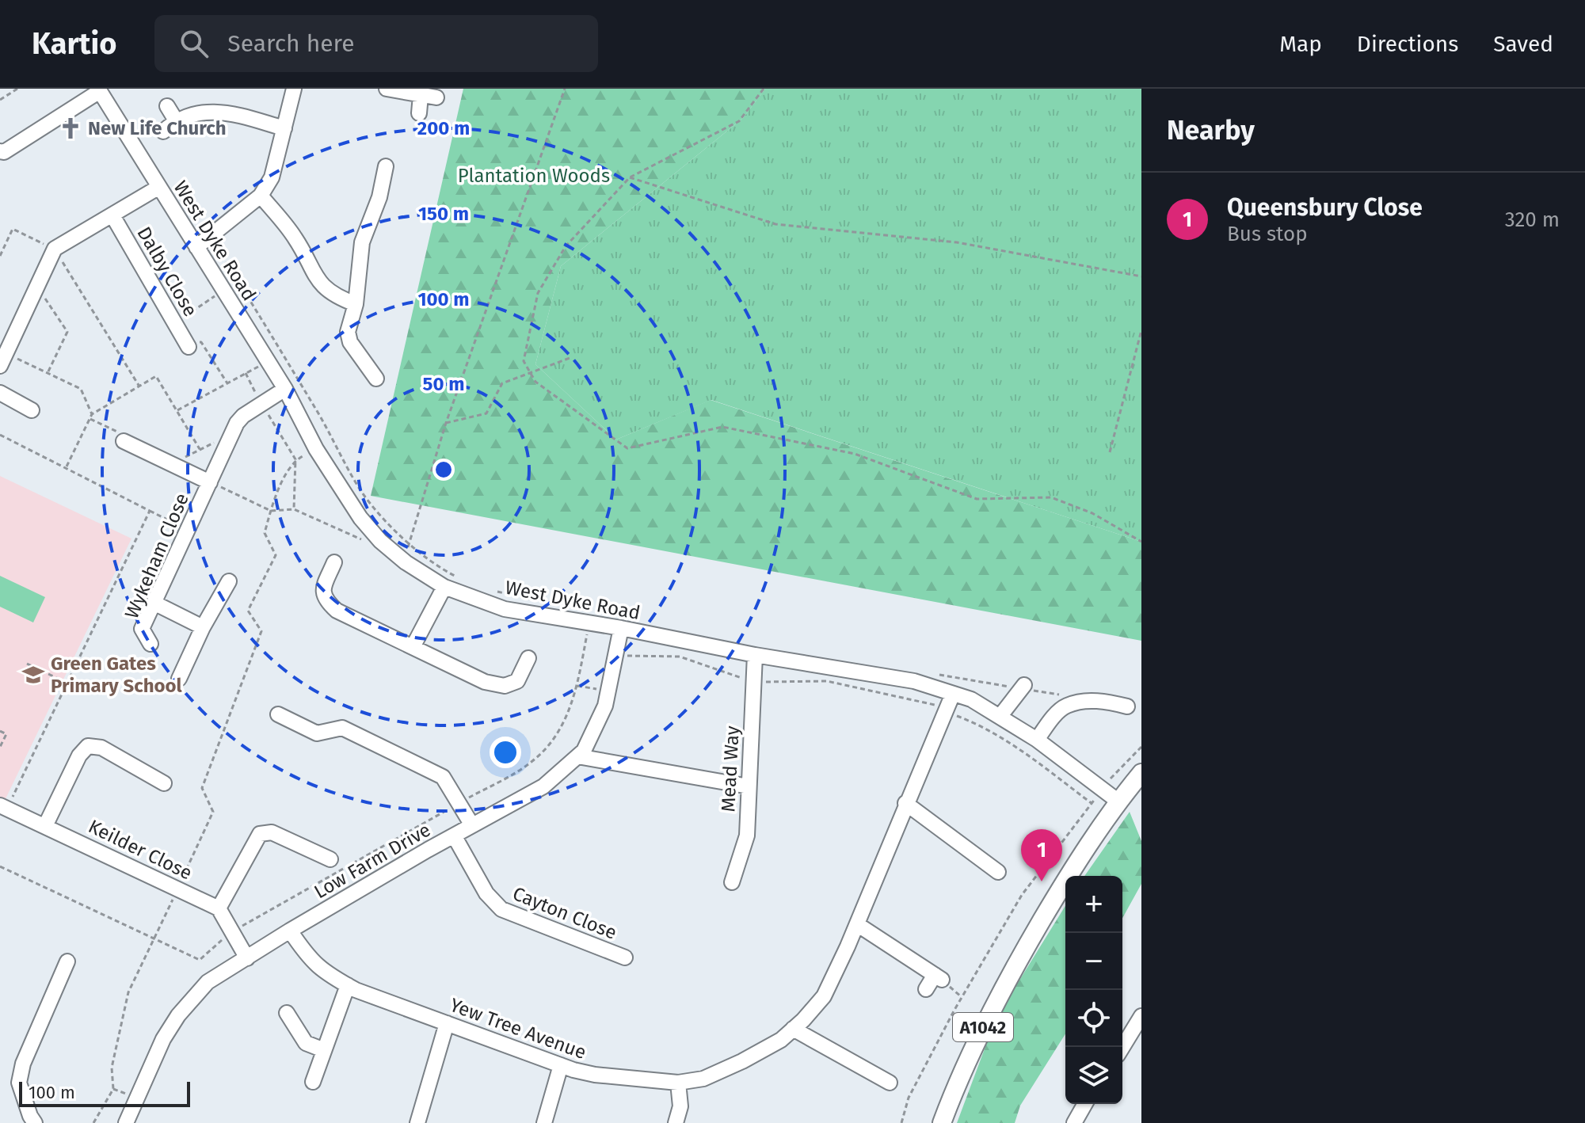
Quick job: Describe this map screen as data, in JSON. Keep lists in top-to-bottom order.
{
  "streets": {
    "main road": ["A1042"],
    "street": [
      "West Dyke Road",
      "Dalby Close",
      "Wykeham Close",
      "Mead Way",
      "Keilder Close",
      "Low Farm Drive",
      "Cayton Close",
      "Yew Tree Avenue"
    ]
  },
  "crossings": [
    ["West Dyke Road", "Dalby Close"],
    ["West Dyke Road", "Wykeham Close"],
    ["West Dyke Road", "Mead Way"],
    ["West Dyke Road", "Low Farm Drive"],
    ["West Dyke Road", "A1042"],
    ["West Dyke Road", "Yew Tree Avenue"],
    ["Low Farm Drive", "Cayton Close"],
    ["Low Farm Drive", "Yew Tree Avenue"]
  ],
  "parks": ["Plantation Woods"],
  "places": {
    "church": ["New Life Church"],
    "school or university": ["Green Gates Primary School"]
  },
  "scale_bar": "100 m",
  "page": {
    "header": "Kartio",
    "search": "Search here",
    "nav": ["Map", "Directions", "Saved"],
    "heading": "Nearby",
    "list": [
      {
        "mark": "1",
        "name": "Queensbury Close",
        "note": "Bus stop",
        "value": "320 m"
      }
    ],
    "pins": "1",
    "map_buttons": ["+", "−"],
    "scale": "100 m"
  },
  "rings": [
    "200 m",
    "150 m",
    "100 m",
    "50 m"
  ]
}
